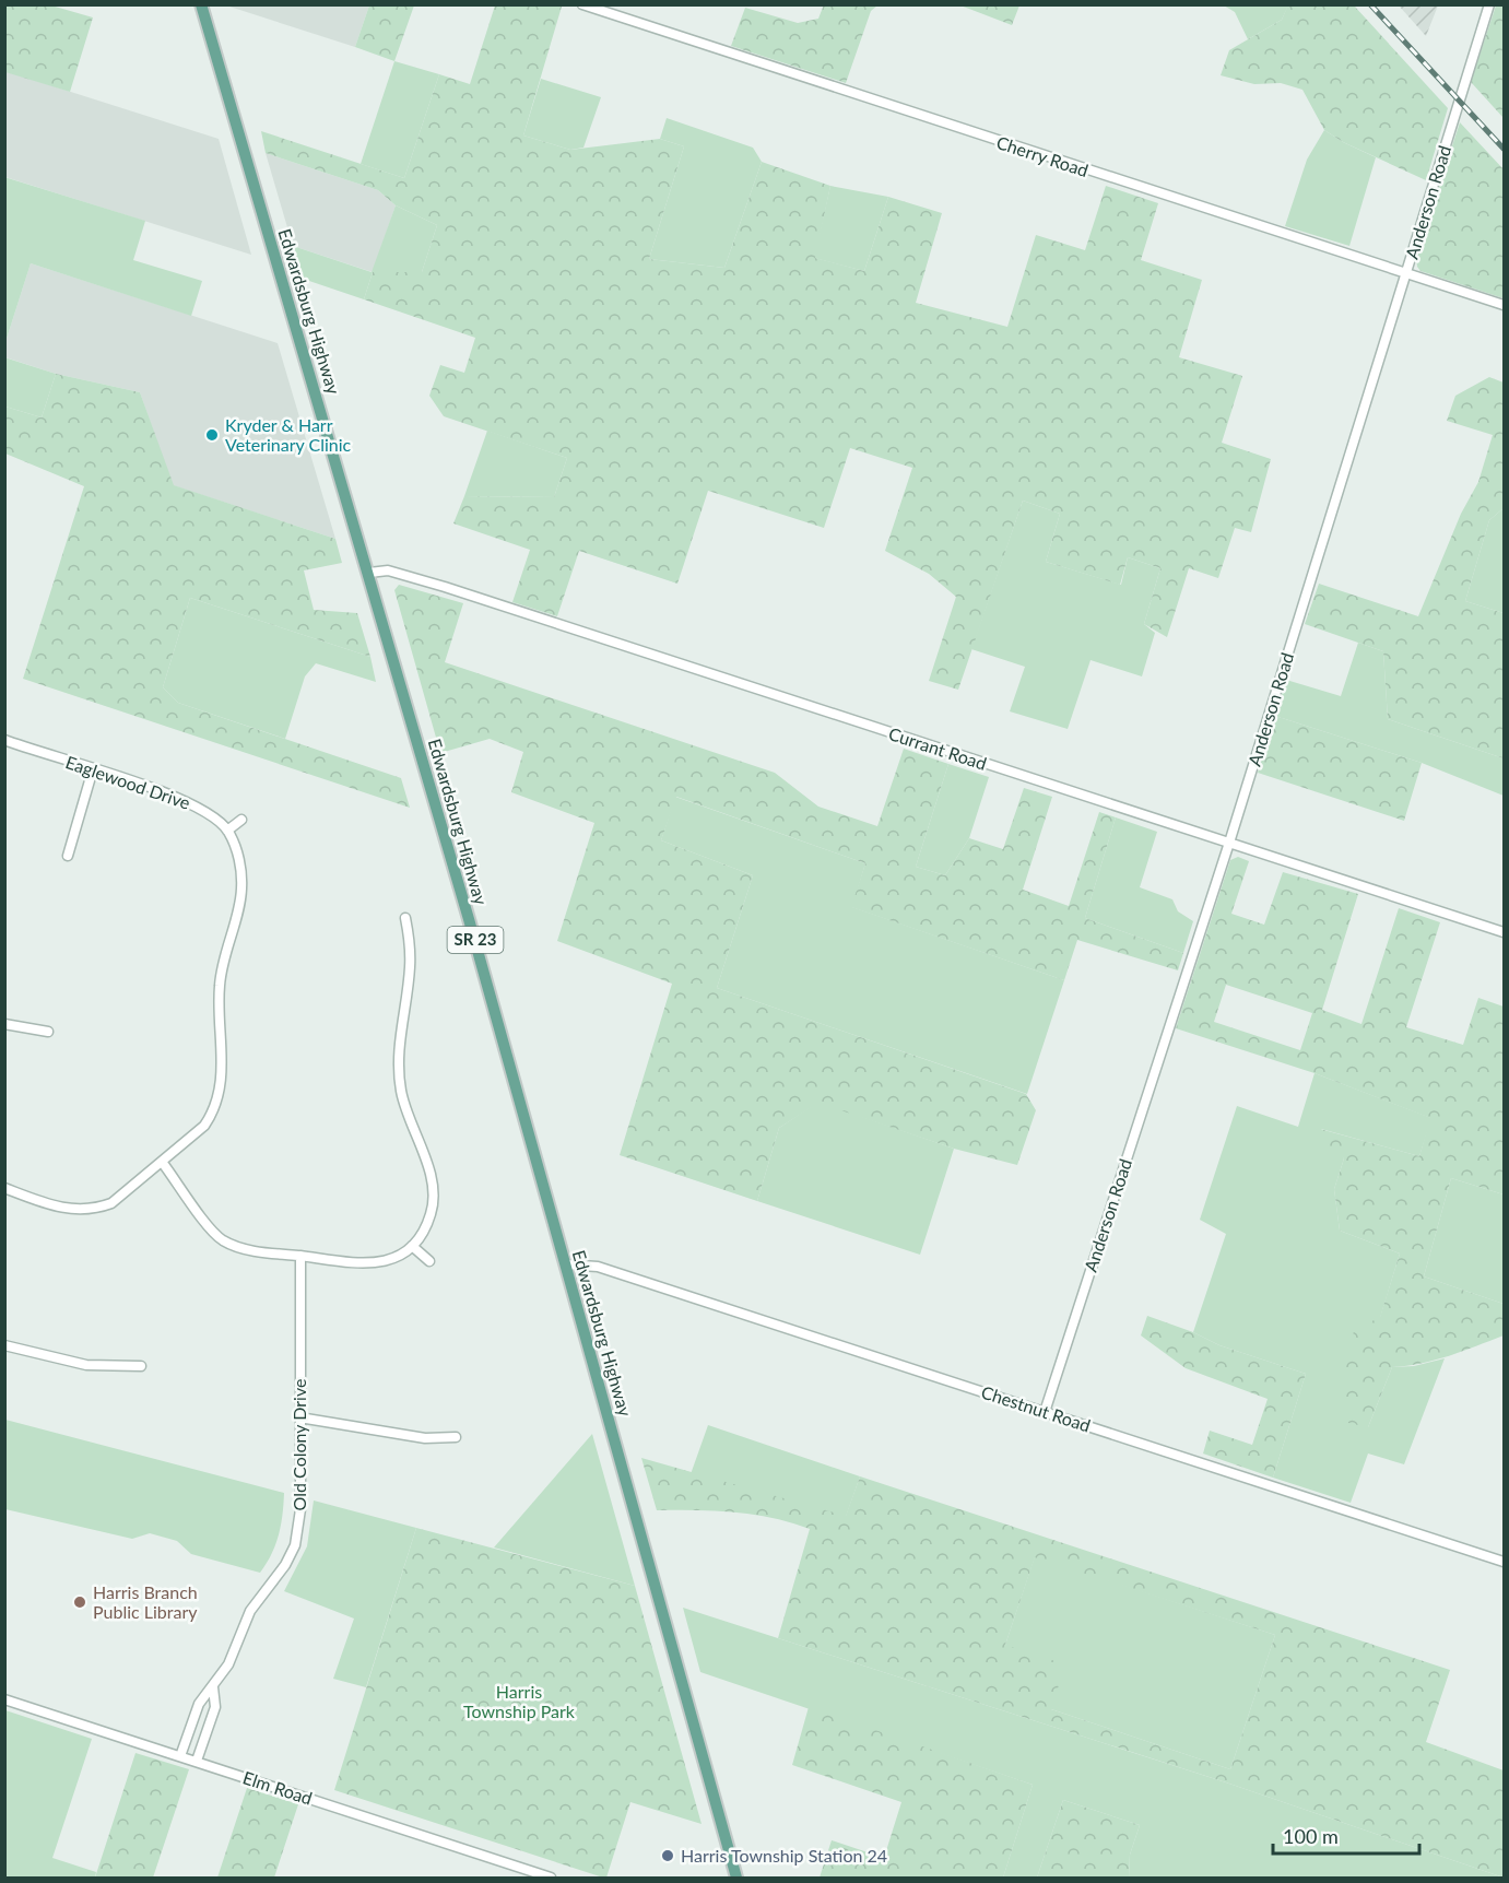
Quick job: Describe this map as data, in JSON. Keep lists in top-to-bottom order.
{
  "streets": {
    "main road": ["Edwardsburg Highway", "SR 23"],
    "street": [
      "Cherry Road",
      "Anderson Road",
      "Currant Road",
      "Eaglewood Drive",
      "Chestnut Road",
      "Old Colony Drive",
      "Elm Road"
    ]
  },
  "crossings": [
    ["Cherry Road", "Anderson Road"],
    ["Anderson Road", "Currant Road"],
    ["Anderson Road", "Chestnut Road"],
    ["Edwardsburg Highway", "Currant Road"],
    ["Edwardsburg Highway", "Chestnut Road"],
    ["Old Colony Drive", "Elm Road"]
  ],
  "parks": ["Harris Township Park"],
  "places": ["Kryder & Harr Veterinary Clinic", "Harris Branch Public Library", "Harris Township Station 24"],
  "scale_bar": "100 m"
}
